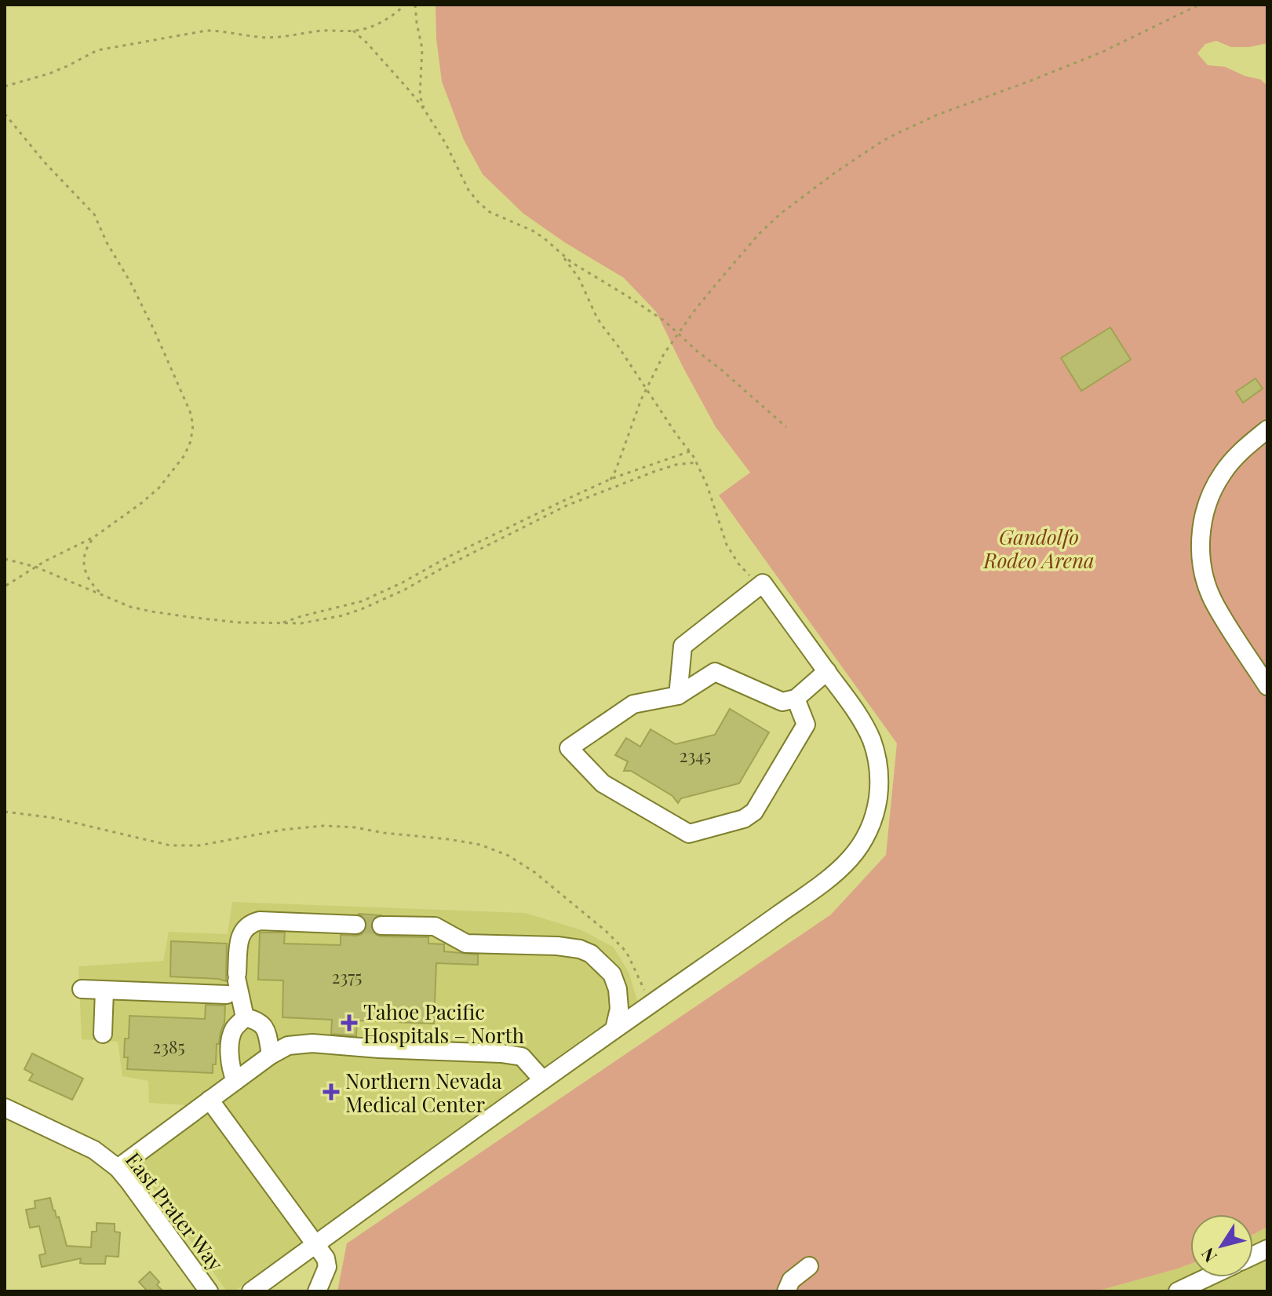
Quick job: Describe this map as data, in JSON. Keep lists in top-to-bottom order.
{
  "streets": {
    "street": ["East Prater Way"]
  },
  "parks": ["Gandolfo Rodeo Arena"],
  "places": {
    "health": ["Tahoe Pacific Hospitals – North", "Northern Nevada Medical Center"]
  },
  "house_numbers": ["2345", "2375", "2385"],
  "north": "bottom left"
}
